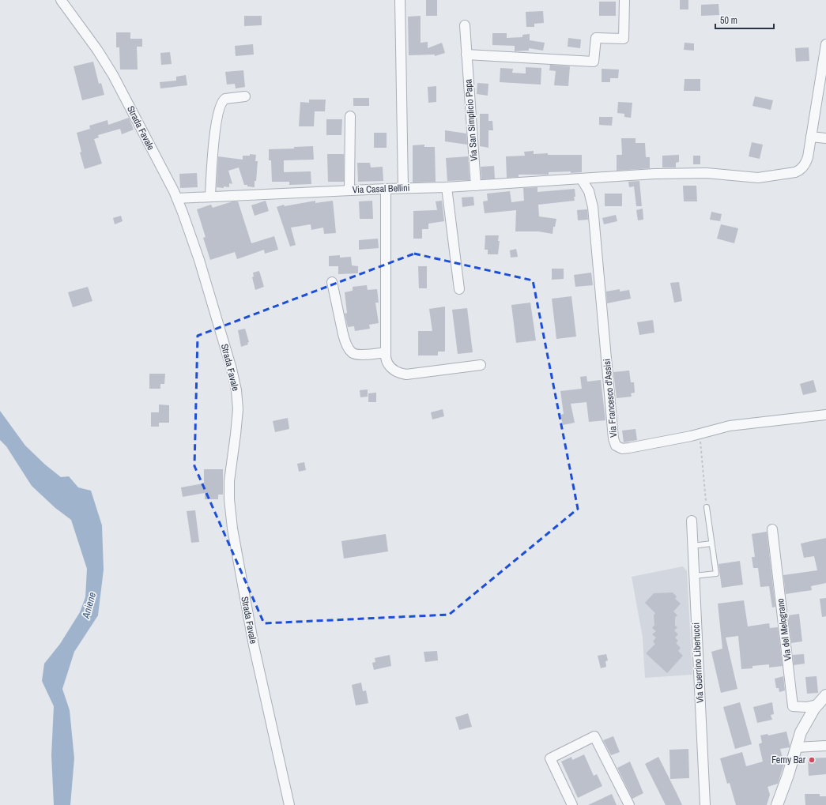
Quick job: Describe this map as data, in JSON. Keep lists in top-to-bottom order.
{
  "streets": {
    "street": [
      "Via San Simplicio Papa",
      "Strada Favale",
      "Via Casal Bellini",
      "Via Francesco d'Assisi",
      "Via del Melograno",
      "Via Guerrino Libertucci"
    ]
  },
  "crossings": [
    ["Via San Simplicio Papa", "Via Casal Bellini"],
    ["Strada Favale", "Via Casal Bellini"],
    ["Via Casal Bellini", "Via Francesco d'Assisi"]
  ],
  "water": ["Aniene"],
  "places": ["Ferny Bar"],
  "scale_bar": "50 m"
}
